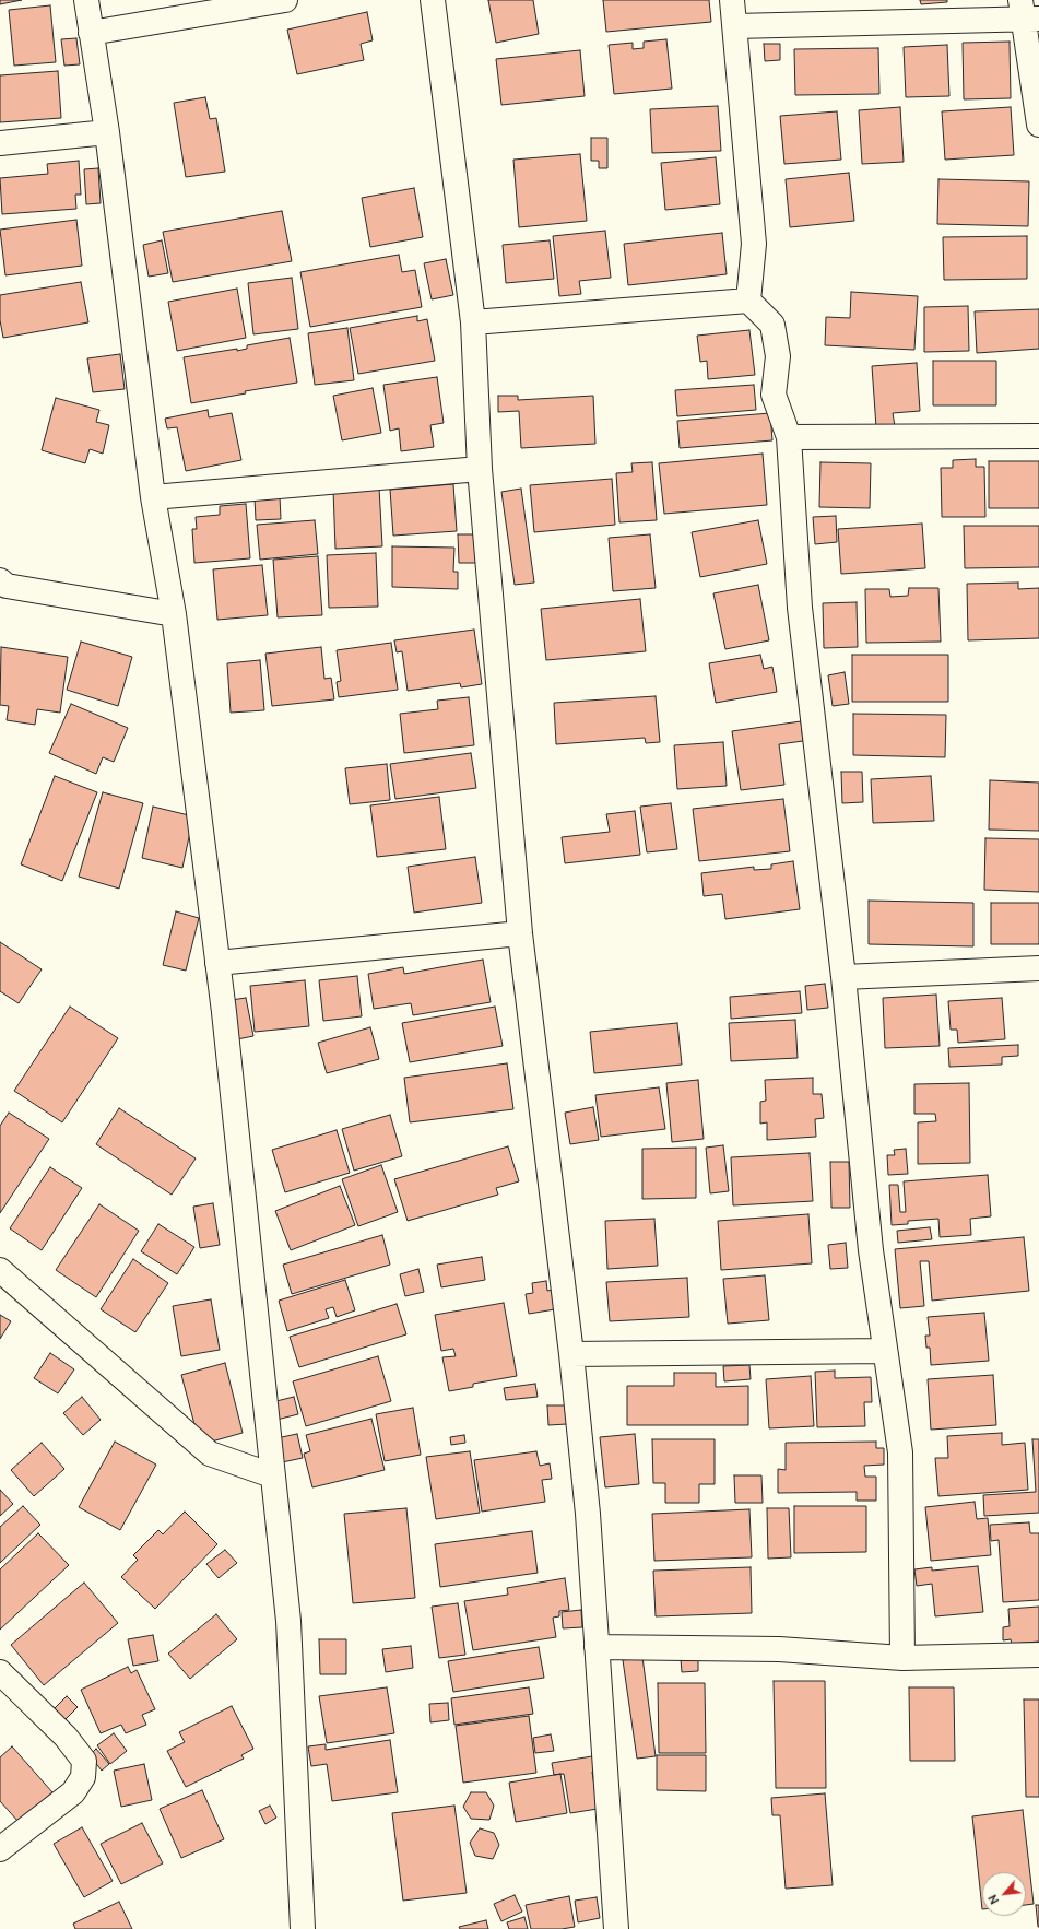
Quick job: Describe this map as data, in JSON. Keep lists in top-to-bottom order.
{
  "north": "bottom left"
}
